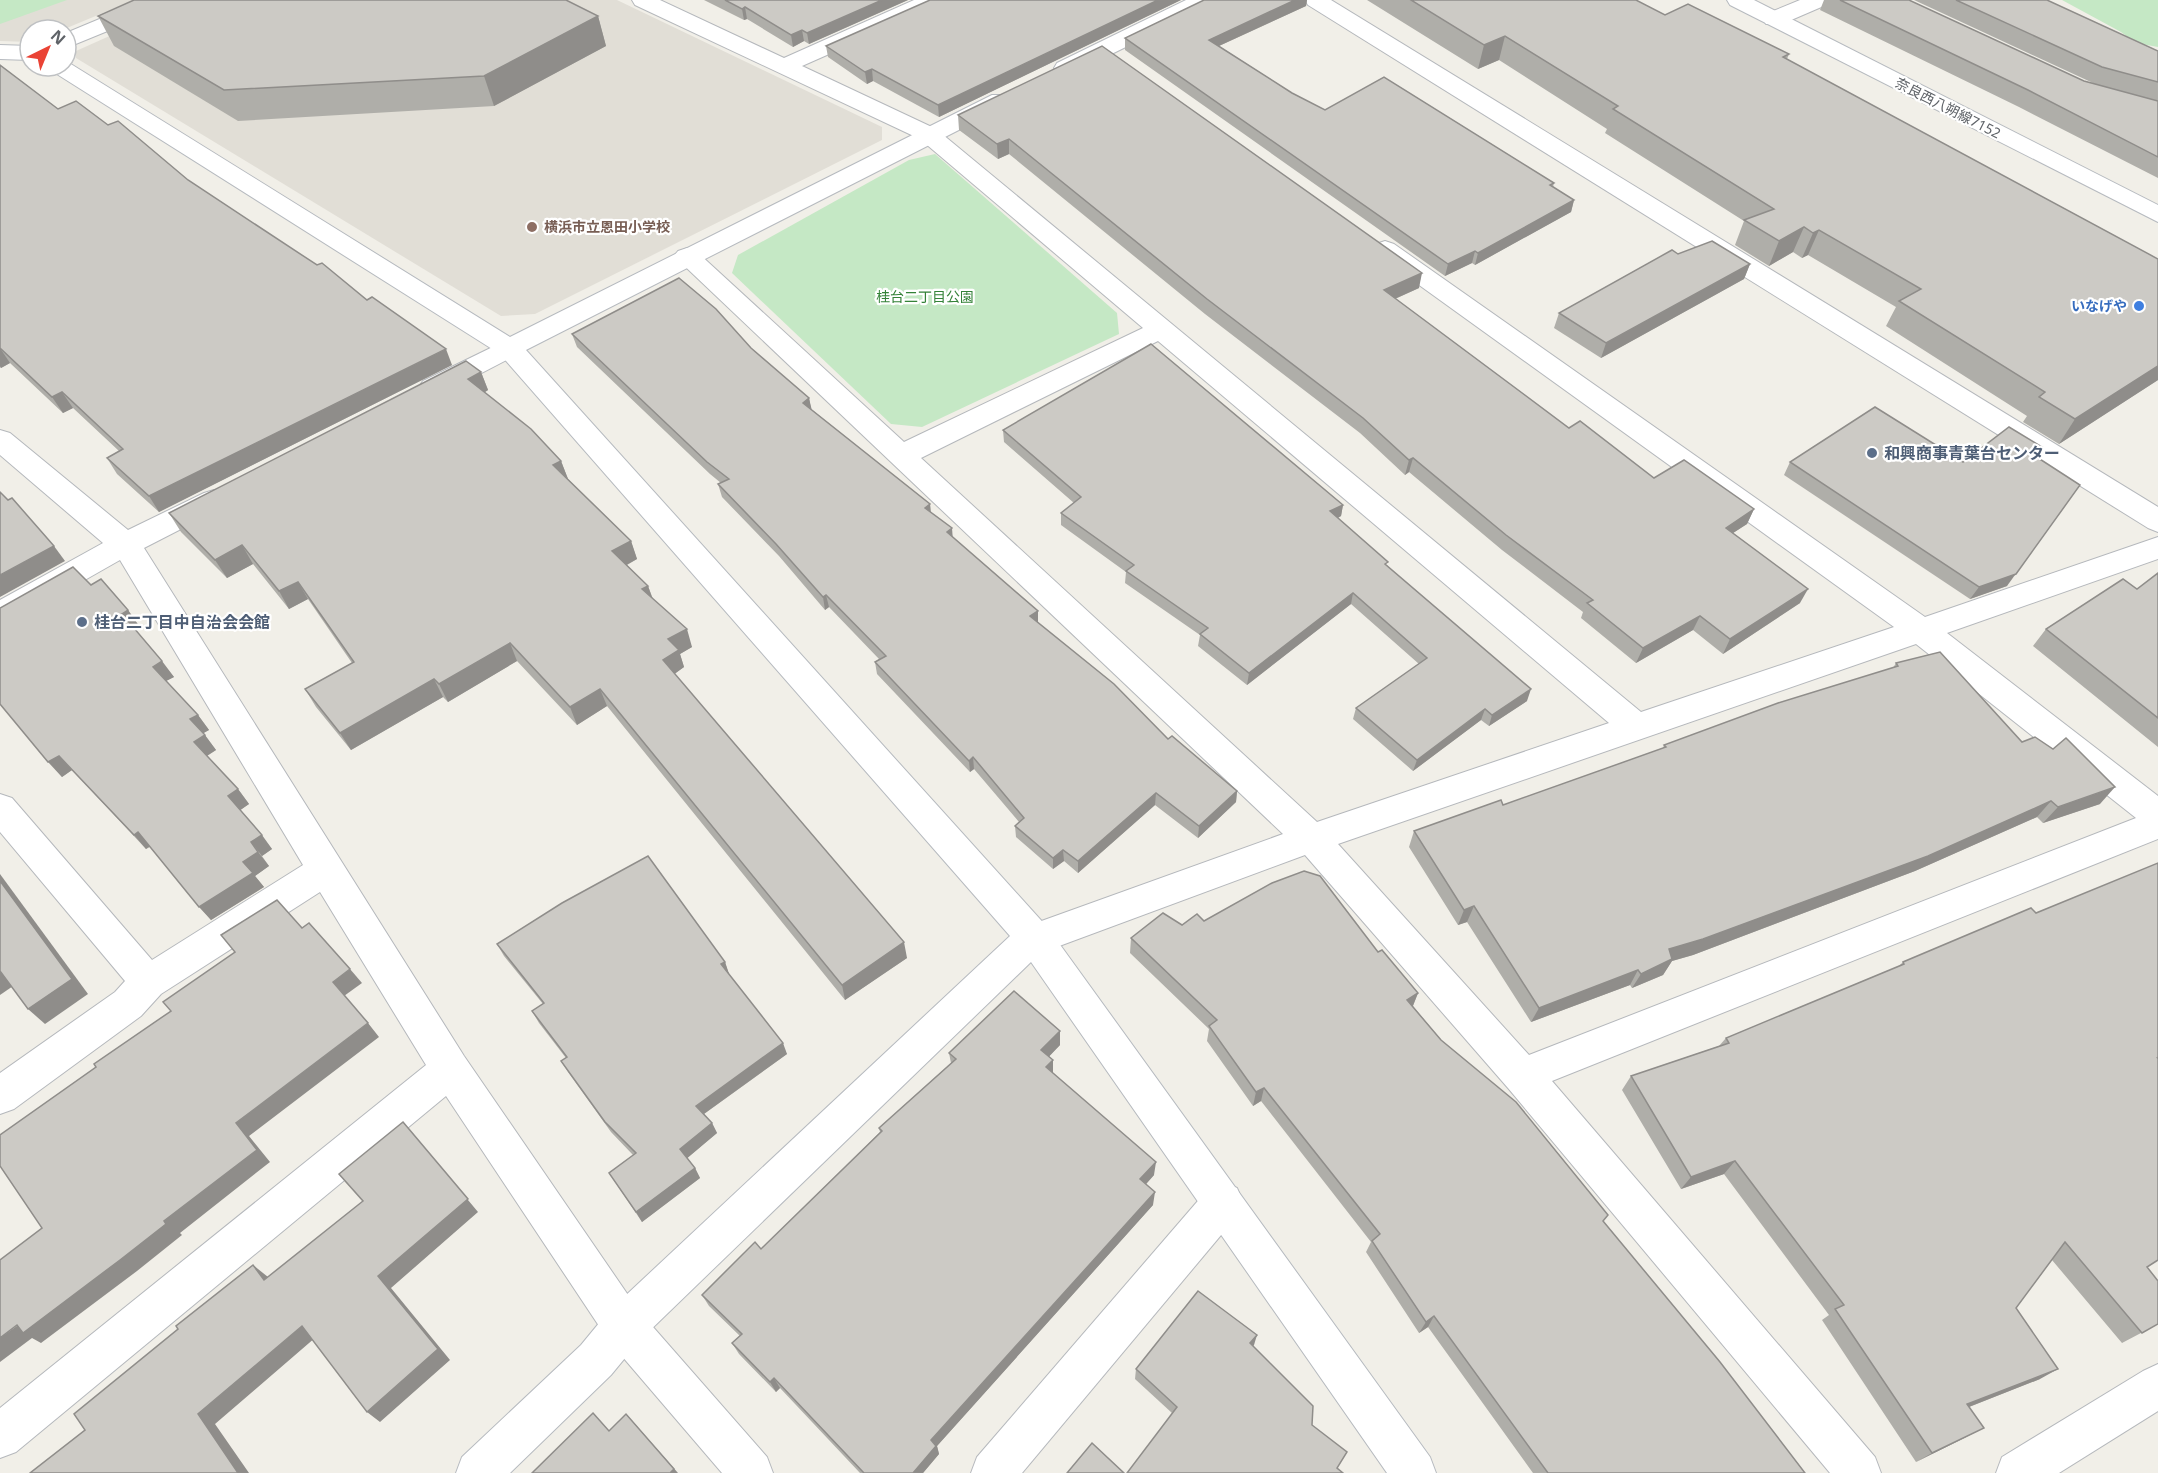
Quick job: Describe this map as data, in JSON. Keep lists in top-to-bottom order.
{
  "streets": {
    "street": ["奈良西八朔線7152"]
  },
  "parks": ["桂台二丁目公園"],
  "places": [
    "横浜市立恩田小学校",
    "いなげや",
    "和興商事青葉台センター",
    "桂台二丁目中自治会会館"
  ],
  "north": "top right"
}
